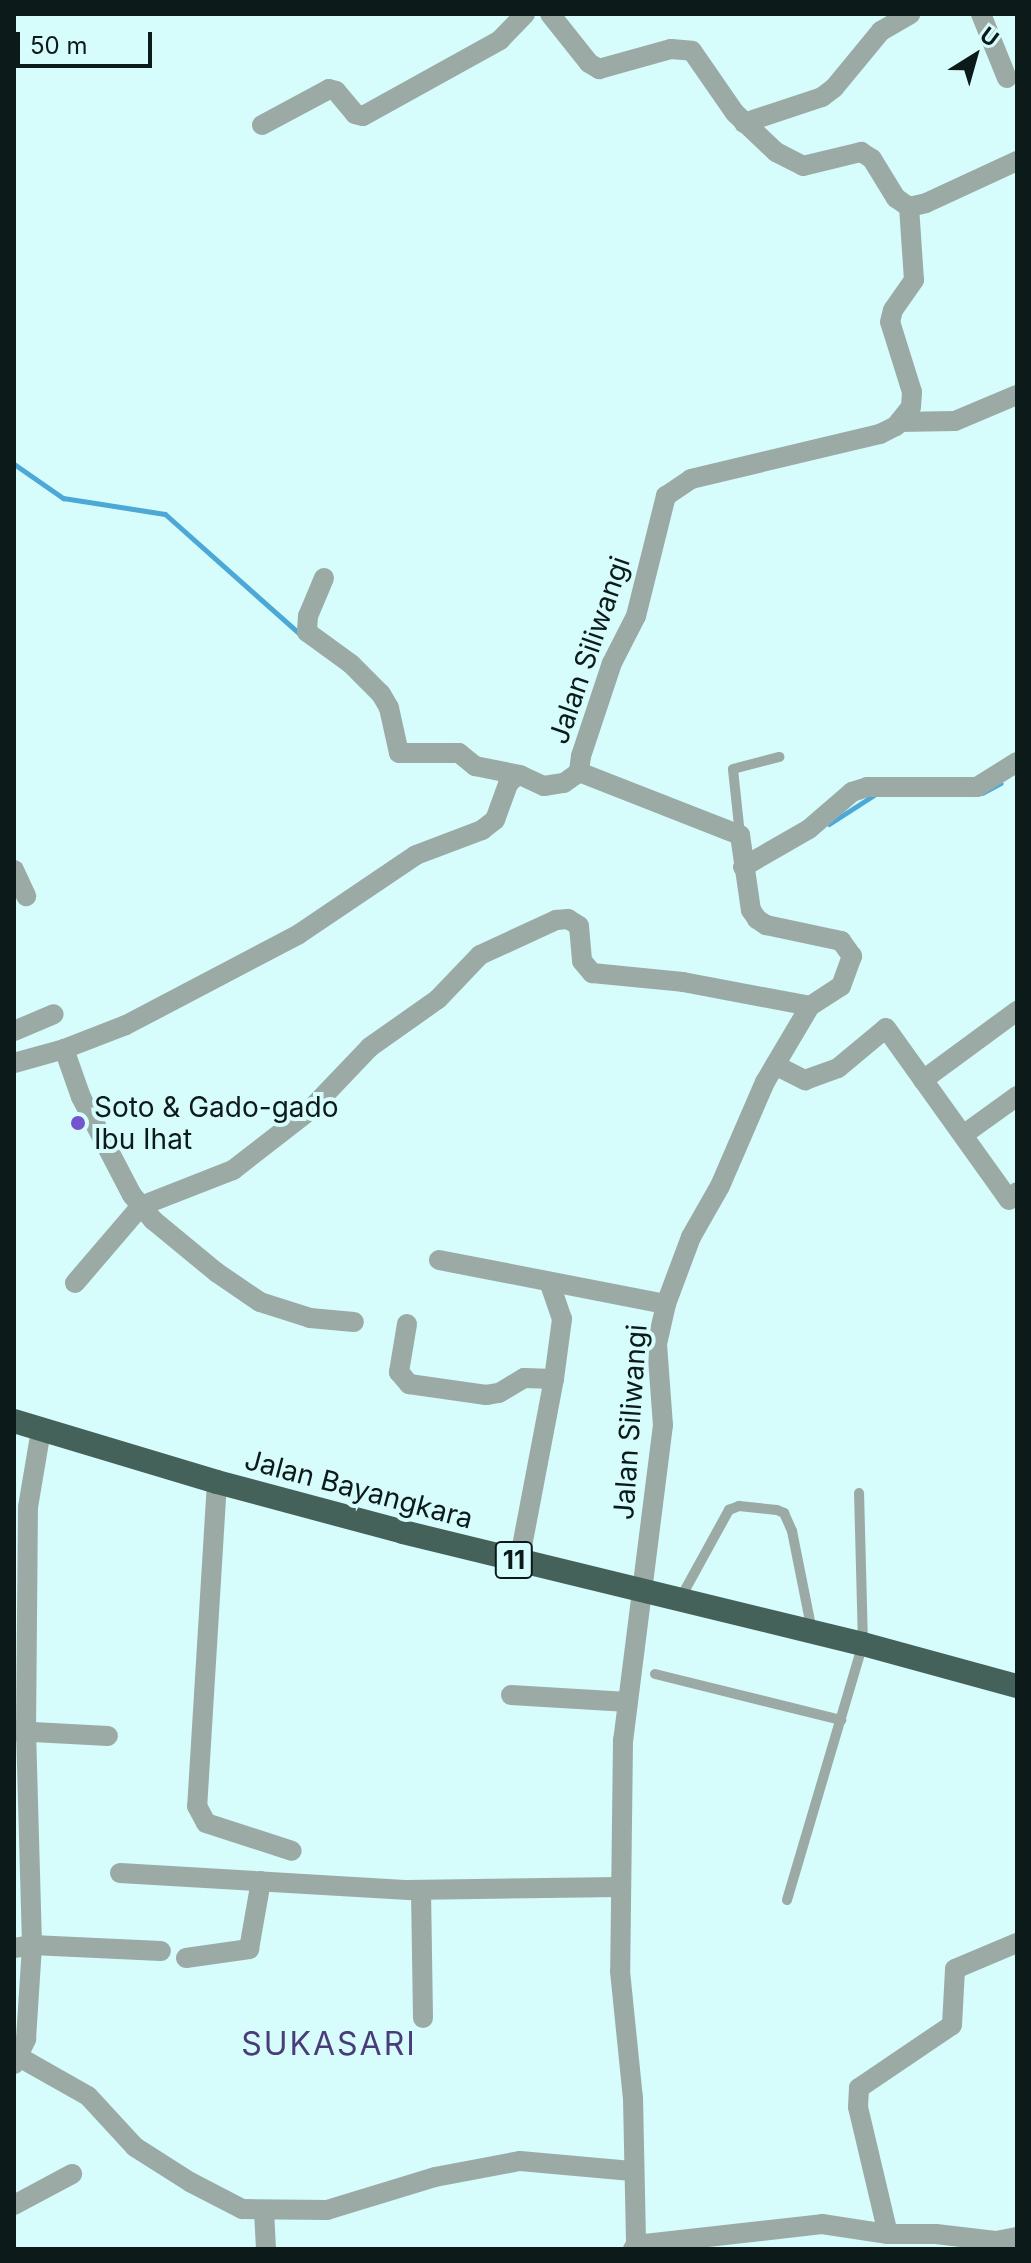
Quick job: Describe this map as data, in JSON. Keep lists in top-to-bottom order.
{
  "streets": {
    "highway": ["Jalan Bayangkara", "11"],
    "street": ["Jalan Siliwangi"]
  },
  "crossings": [
    ["Jalan Siliwangi", "Jalan Bayangkara"]
  ],
  "districts": ["SUKASARI"],
  "places": ["Soto & Gado-gado Ibu Ihat"],
  "scale_bar": "50 m",
  "north": "top right"
}
